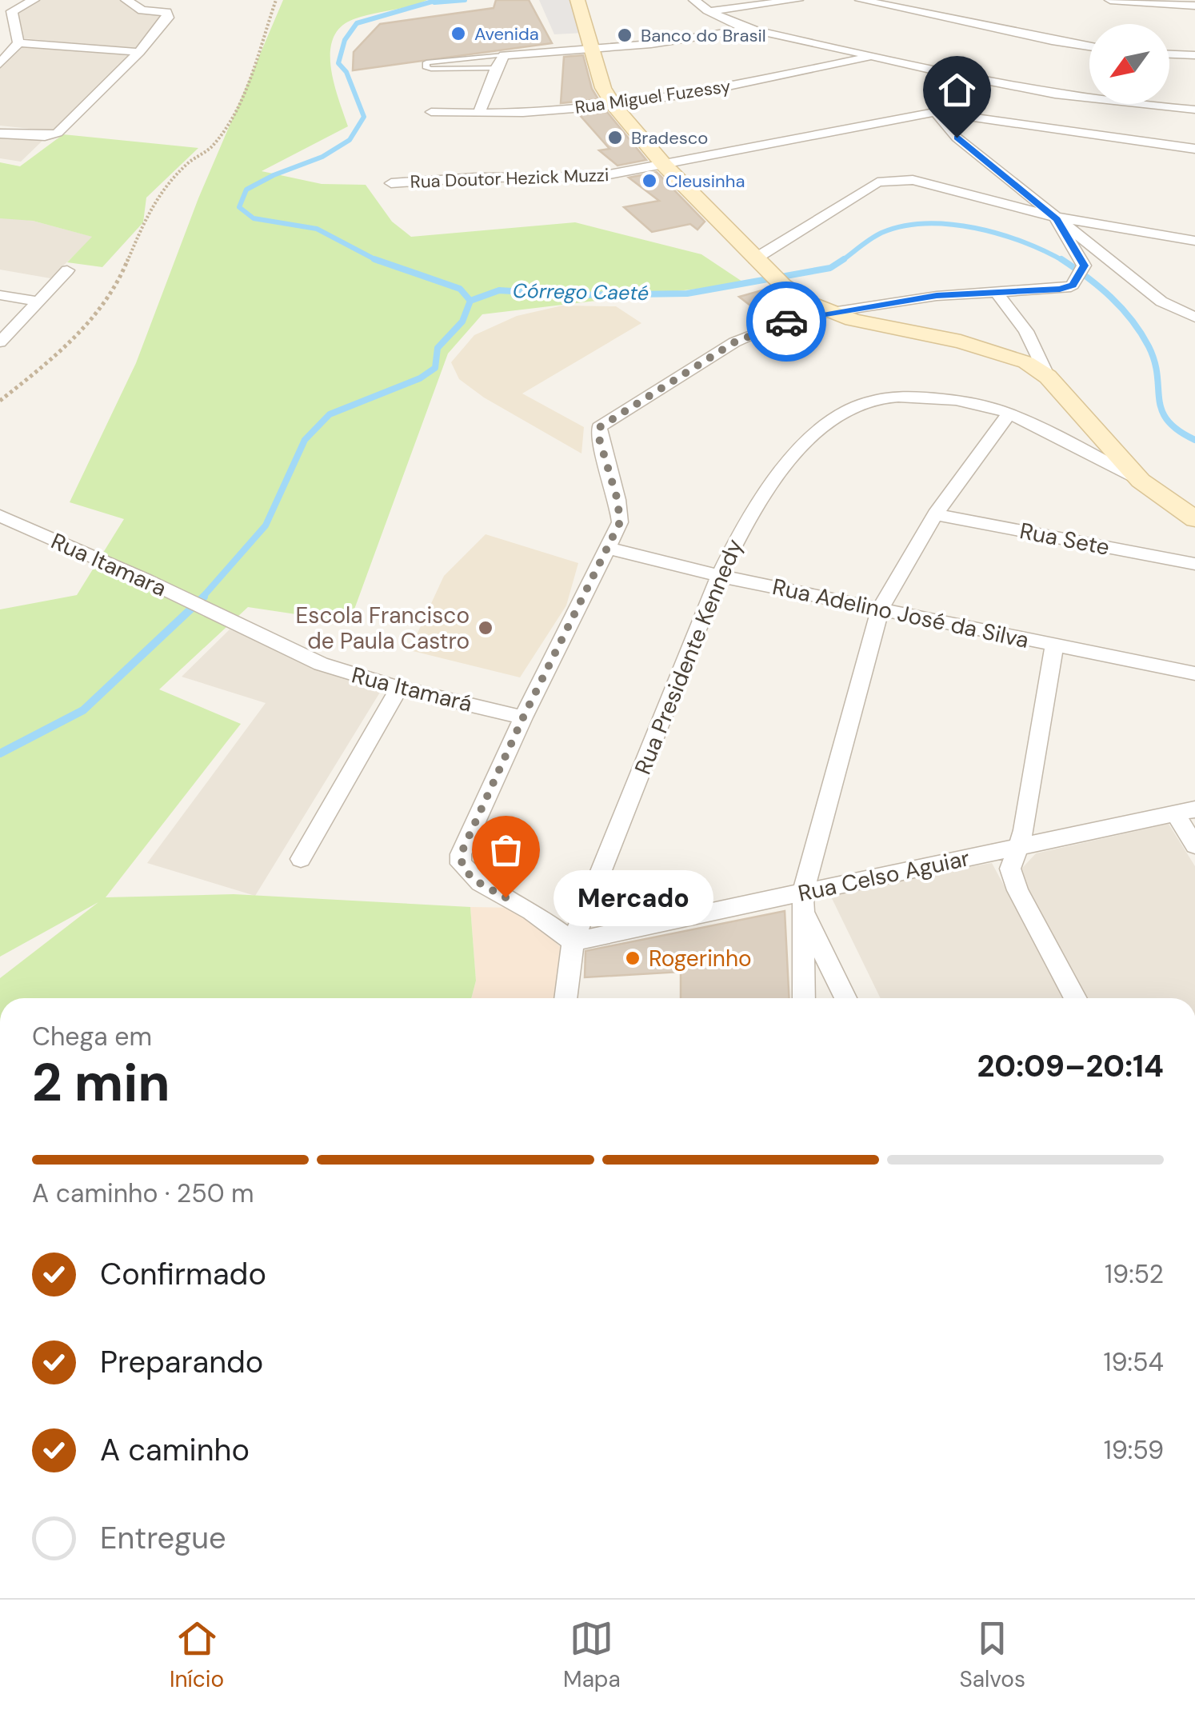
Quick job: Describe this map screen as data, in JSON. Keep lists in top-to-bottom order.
{
  "streets": {
    "street": [
      "Rua Miguel Fuzessy",
      "Rua Doutor Hezick Muzzi",
      "Rua Sete",
      "Rua Itamara",
      "Rua Adelino José da Silva",
      "Rua Presidente Kennedy",
      "Rua Itamará",
      "Rua Celso Aguiar"
    ]
  },
  "crossings": [
    ["Rua Itamara", "Rua Itamará"],
    ["Rua Adelino José da Silva", "Rua Presidente Kennedy"],
    ["Rua Presidente Kennedy", "Rua Celso Aguiar"]
  ],
  "water": ["Córrego Caeté"],
  "places": [
    "Avenida",
    "Banco do Brasil",
    "Bradesco",
    "Cleusinha",
    "Escola Francisco de Paula Castro",
    "Mercado",
    "Rogerinho"
  ],
  "north": "bottom left",
  "page": {
    "bubble": "Mercado",
    "heading": ["2 min", "Chega em", "20:09–20:14"],
    "bar": "A caminho · 250 m",
    "list": [
      ["Confirmado", "19:52"],
      ["Preparando", "19:54"],
      ["A caminho", "19:59"],
      "Entregue"
    ],
    "tabs": ["Início", "Mapa", "Salvos"]
  }
}
